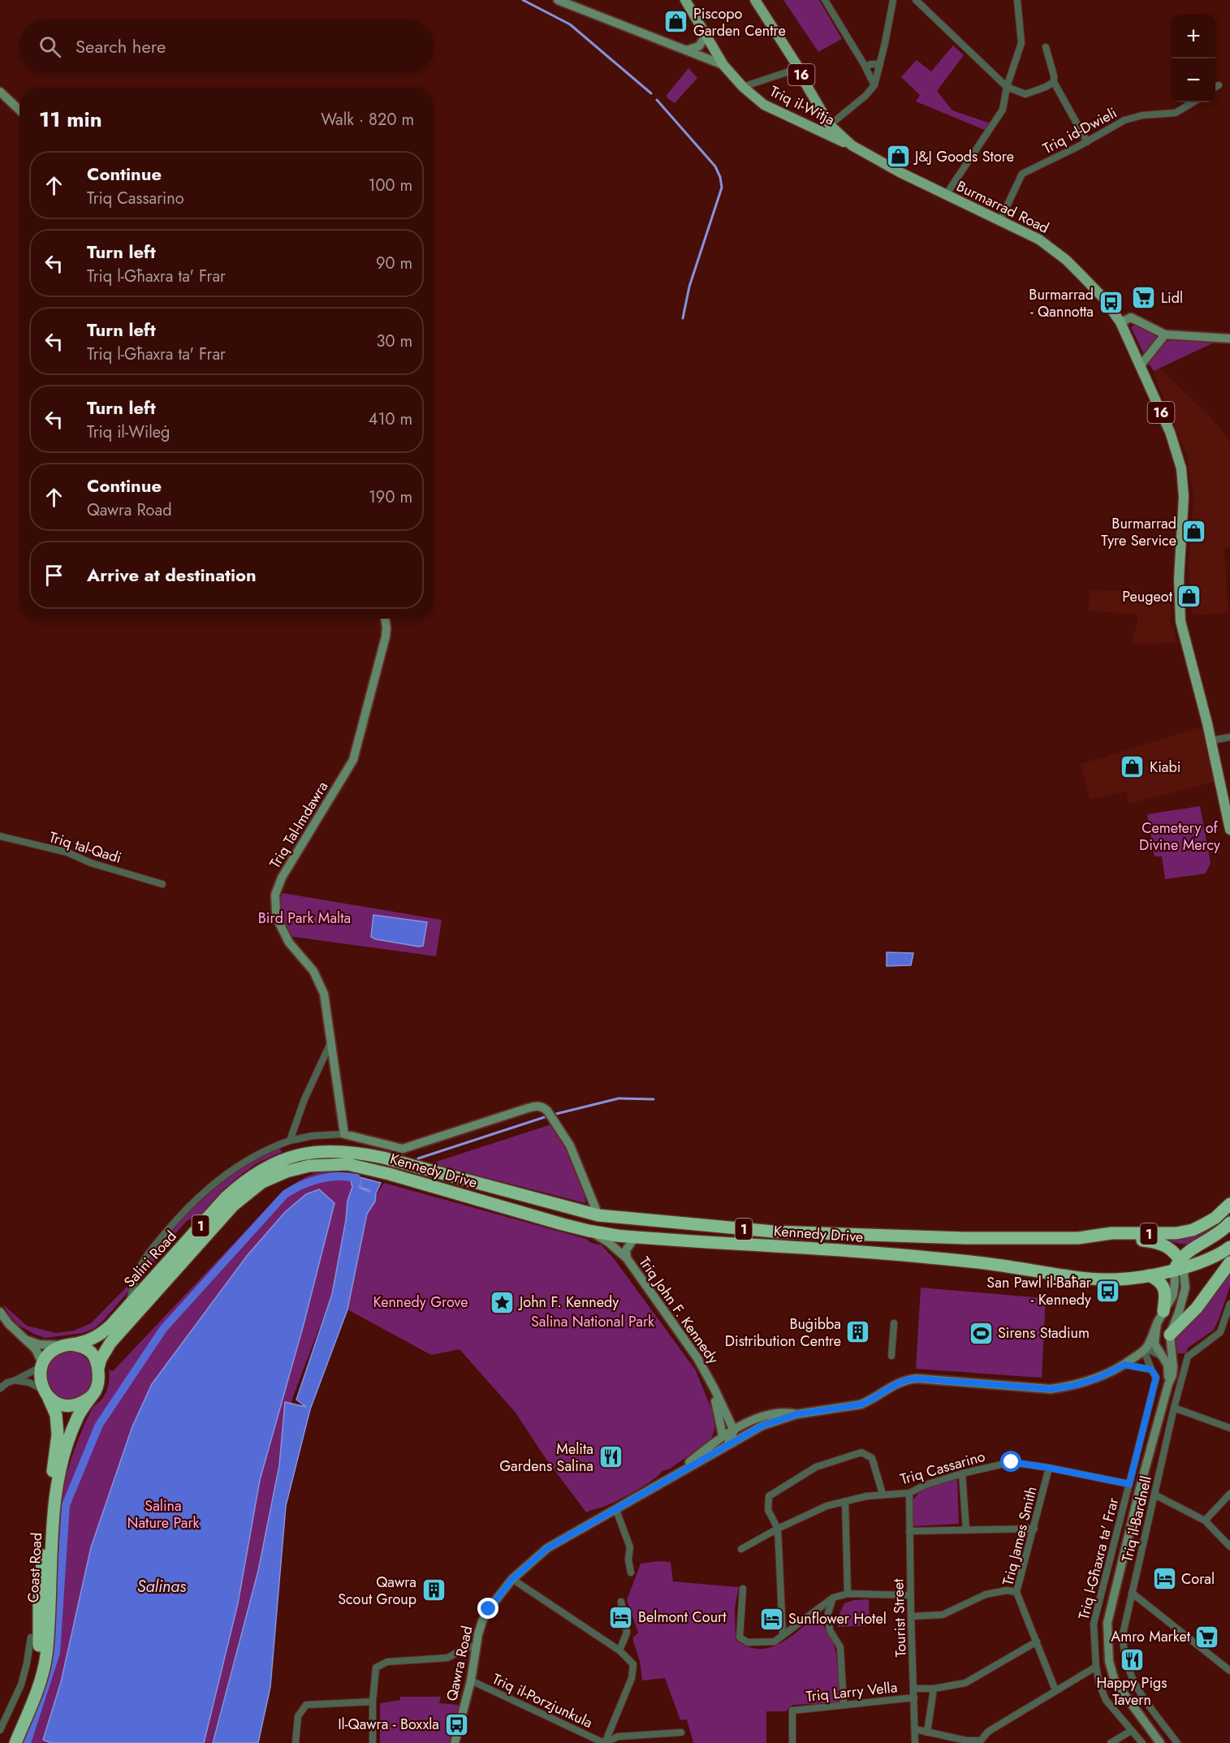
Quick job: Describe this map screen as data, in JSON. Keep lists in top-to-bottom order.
{
  "streets": {
    "highway": [
      "Kennedy Drive",
      "1",
      "Salini Road",
      "Coast Road"
    ],
    "main road": ["16", "Triq il-Witja", "Burmarrad Road"],
    "street": [
      "Triq id-Dwieli",
      "Triq Tal-Imdawra",
      "Triq tal-Qadi",
      "Triq John F. Kennedy",
      "Triq Cassarino",
      "Triq il-Bardnell",
      "Triq James Smith",
      "Triq l-Għaxra ta' Frar",
      "Tourist Street",
      "Qawra Road",
      "Triq Larry Vella",
      "Triq il-Porzjunkula"
    ]
  },
  "crossings": [
    ["16", "Triq il-Witja"],
    ["Triq il-Witja", "Burmarrad Road"],
    ["Triq id-Dwieli", "Burmarrad Road"],
    ["Kennedy Drive", "Salini Road"],
    ["Kennedy Drive", "Triq John F. Kennedy"],
    ["1", "Salini Road"],
    ["1", "Coast Road"],
    ["Salini Road", "Coast Road"],
    ["Triq John F. Kennedy", "Qawra Road"],
    ["Triq Cassarino", "Triq James Smith"],
    ["Triq Cassarino", "Triq l-Għaxra ta' Frar"],
    ["Triq Cassarino", "Tourist Street"],
    ["Tourist Street", "Triq Larry Vella"],
    ["Qawra Road", "Triq il-Porzjunkula"]
  ],
  "water": ["Salinas"],
  "parks": [
    "Cemetery of Divine Mercy",
    "Bird Park Malta",
    "Kennedy Grove",
    "Salina National Park",
    "Salina Nature Park"
  ],
  "places": {
    "shop": [
      "Piscopo Garden Centre",
      "J&J Goods Store",
      "Burmarrad Tyre Service",
      "Peugeot",
      "Kiabi"
    ],
    "supermarket": ["Lidl", "Amro Market"],
    "bus stop": ["Burmarrad - Qannotta", "San Pawl il-Baħar - Kennedy", "Il-Qawra - Boxxla"],
    "place": ["John F. Kennedy"],
    "building": ["Buġibba Distribution Centre", "Qawra Scout Group"],
    "sports": ["Sirens Stadium"],
    "restaurant": ["Melita Gardens Salina", "Happy Pigs Tavern"],
    "hotel": ["Coral", "Belmont Court", "Sunflower Hotel"]
  },
  "page": {
    "map_buttons": ["+", "−"],
    "search": "Search here",
    "heading": ["11 min", "Walk · 820 m"],
    "list": [
      ["Continue", "Triq Cassarino", "100 m"],
      ["Turn left", "Triq l-Għaxra ta' Frar", "90 m"],
      ["Turn left", "Triq l-Għaxra ta' Frar", "30 m"],
      ["Turn left", "Triq il-Wileġ", "410 m"],
      ["Continue", "Qawra Road", "190 m"],
      "Arrive at destination"
    ]
  }
}
